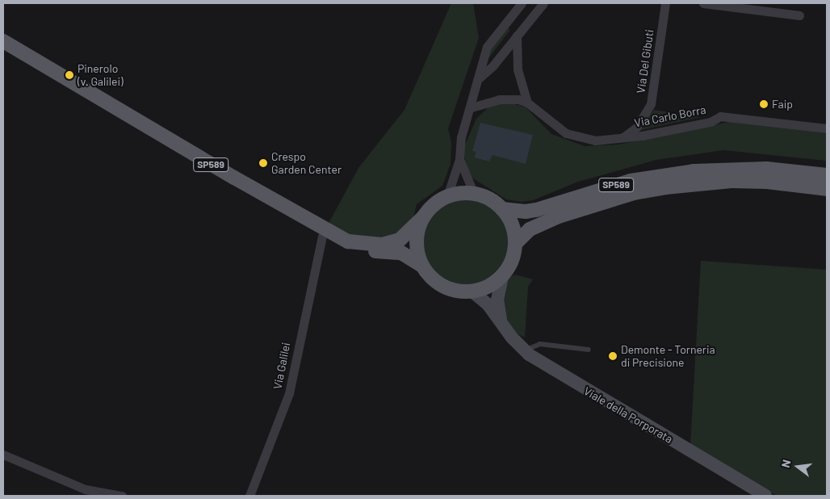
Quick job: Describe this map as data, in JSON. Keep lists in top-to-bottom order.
{
  "streets": {
    "main road": ["SP589"],
    "street": [
      "Via Del Gibuti",
      "Via Carlo Borra",
      "Via Galilei",
      "Viale della Porporata"
    ]
  },
  "crossings": [
    ["Via Del Gibuti", "Via Carlo Borra"],
    ["SP589", "Via Galilei"],
    ["SP589", "Viale della Porporata"]
  ],
  "places": [
    "Pinerolo (v. Galilei)",
    "Faip",
    "Crespo Garden Center",
    "Demonte - Torneria di Precisione"
  ],
  "north": "left"
}
